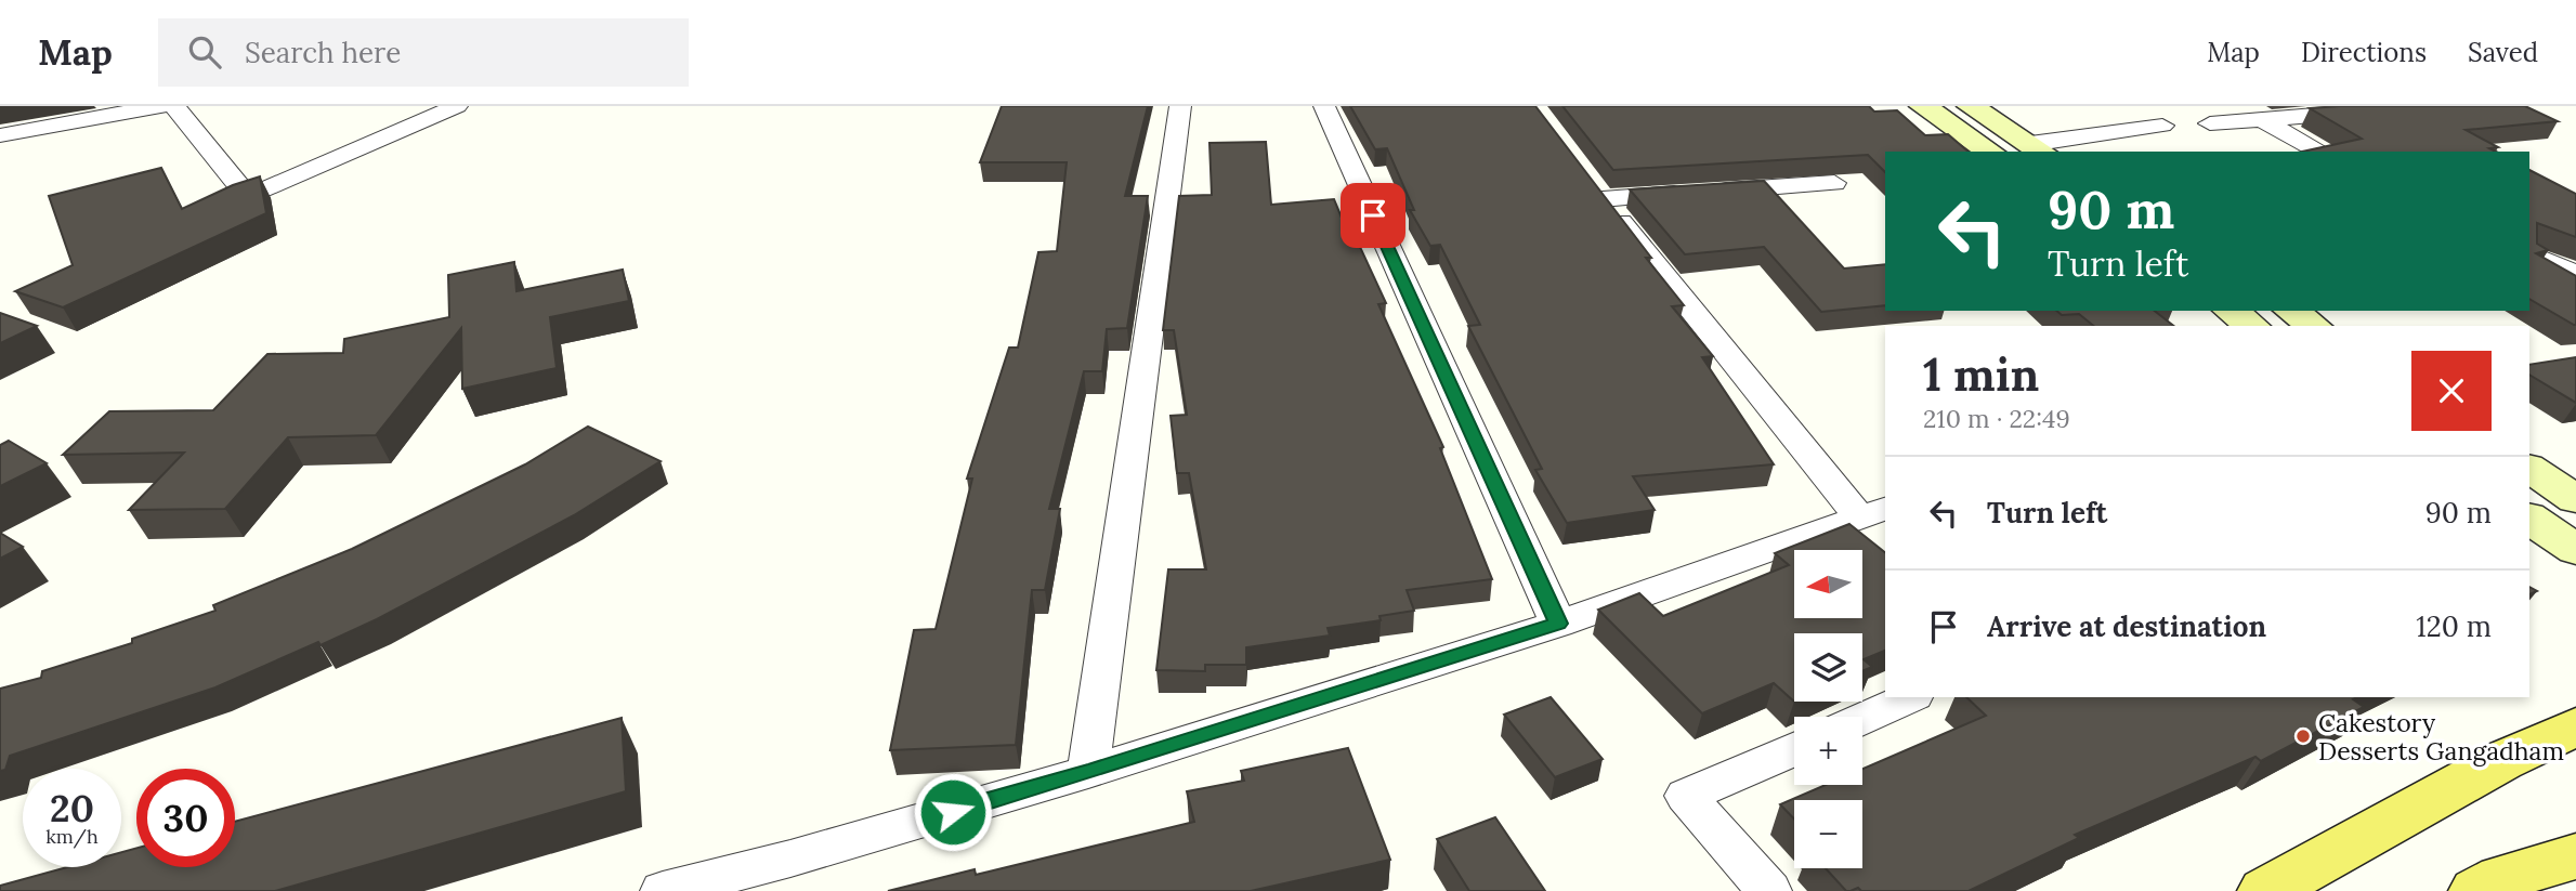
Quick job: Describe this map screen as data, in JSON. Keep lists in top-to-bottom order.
{
  "places": ["Cakestory Desserts Gangadham"],
  "north": "left",
  "page": {
    "header": "Map",
    "search": "Search here",
    "nav": ["Map", "Directions", "Saved"],
    "turn": ["90 m", "Turn left"],
    "heading": ["1 min", "210 m · 22:49"],
    "list": [
      {
        "name": "Turn left",
        "value": "90 m"
      },
      {
        "name": "Arrive at destination",
        "value": "120 m"
      }
    ],
    "map_buttons": ["+", "−"],
    "speed": "20 km/h",
    "limit": "30"
  }
}
